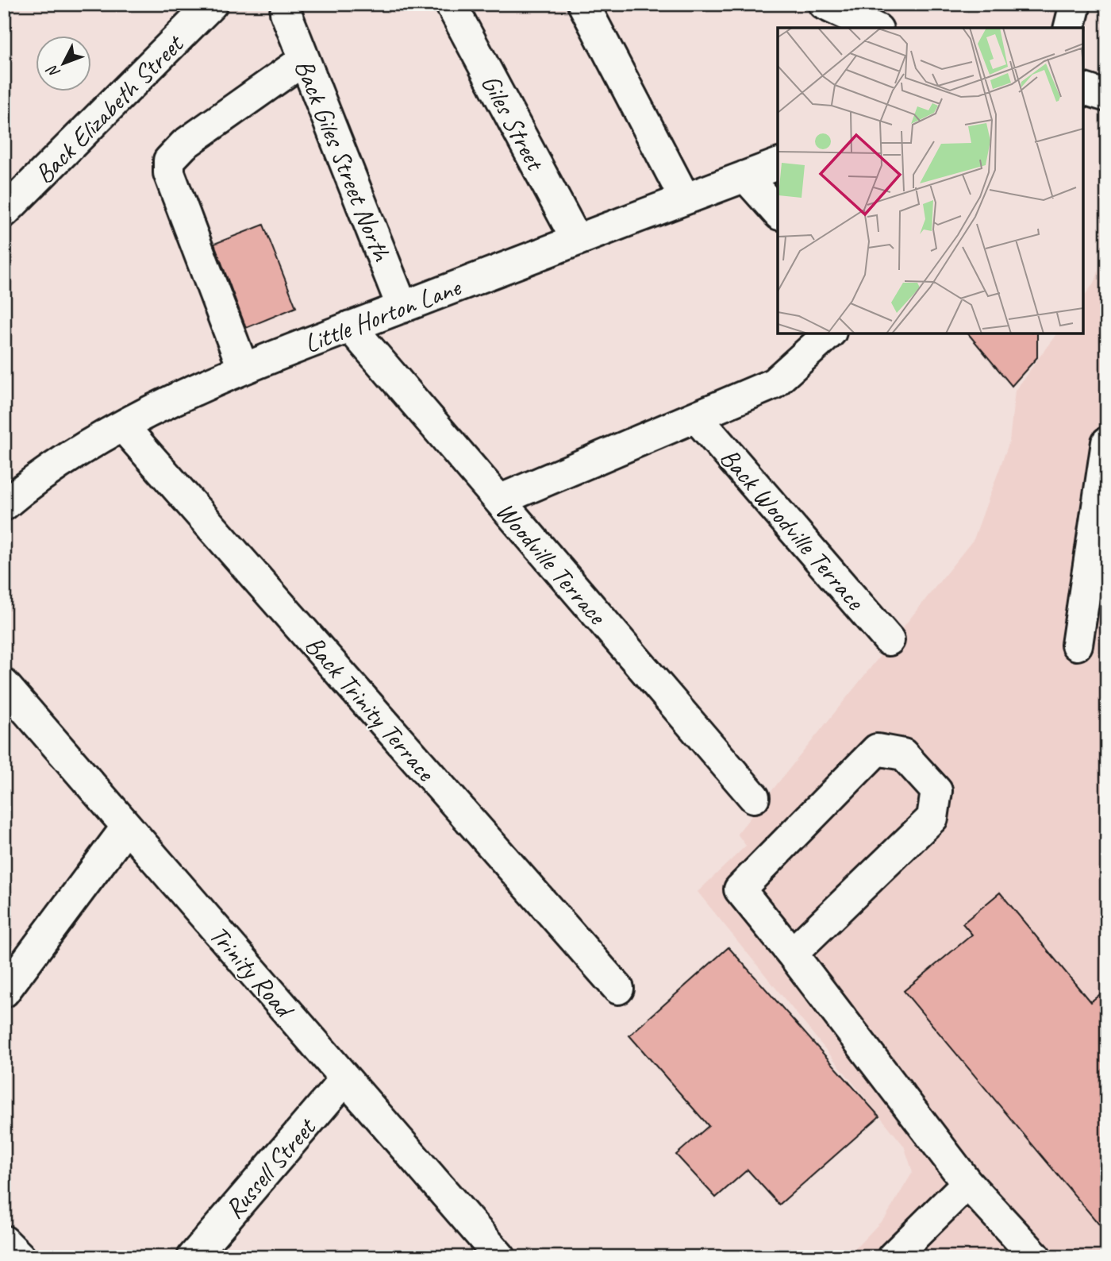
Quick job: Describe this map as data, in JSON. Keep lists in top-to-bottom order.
{
  "streets": {
    "street": [
      "Back Elizabeth Street",
      "Giles Street",
      "Back Giles Street North",
      "Little Horton Lane",
      "Back Woodville Terrace",
      "Woodville Terrace",
      "Back Trinity Terrace",
      "Trinity Road",
      "Russell Street"
    ]
  },
  "crossings": [
    ["Giles Street", "Little Horton Lane"],
    ["Back Giles Street North", "Little Horton Lane"],
    ["Little Horton Lane", "Woodville Terrace"],
    ["Little Horton Lane", "Back Trinity Terrace"],
    ["Trinity Road", "Russell Street"]
  ],
  "north": "bottom left"
}
